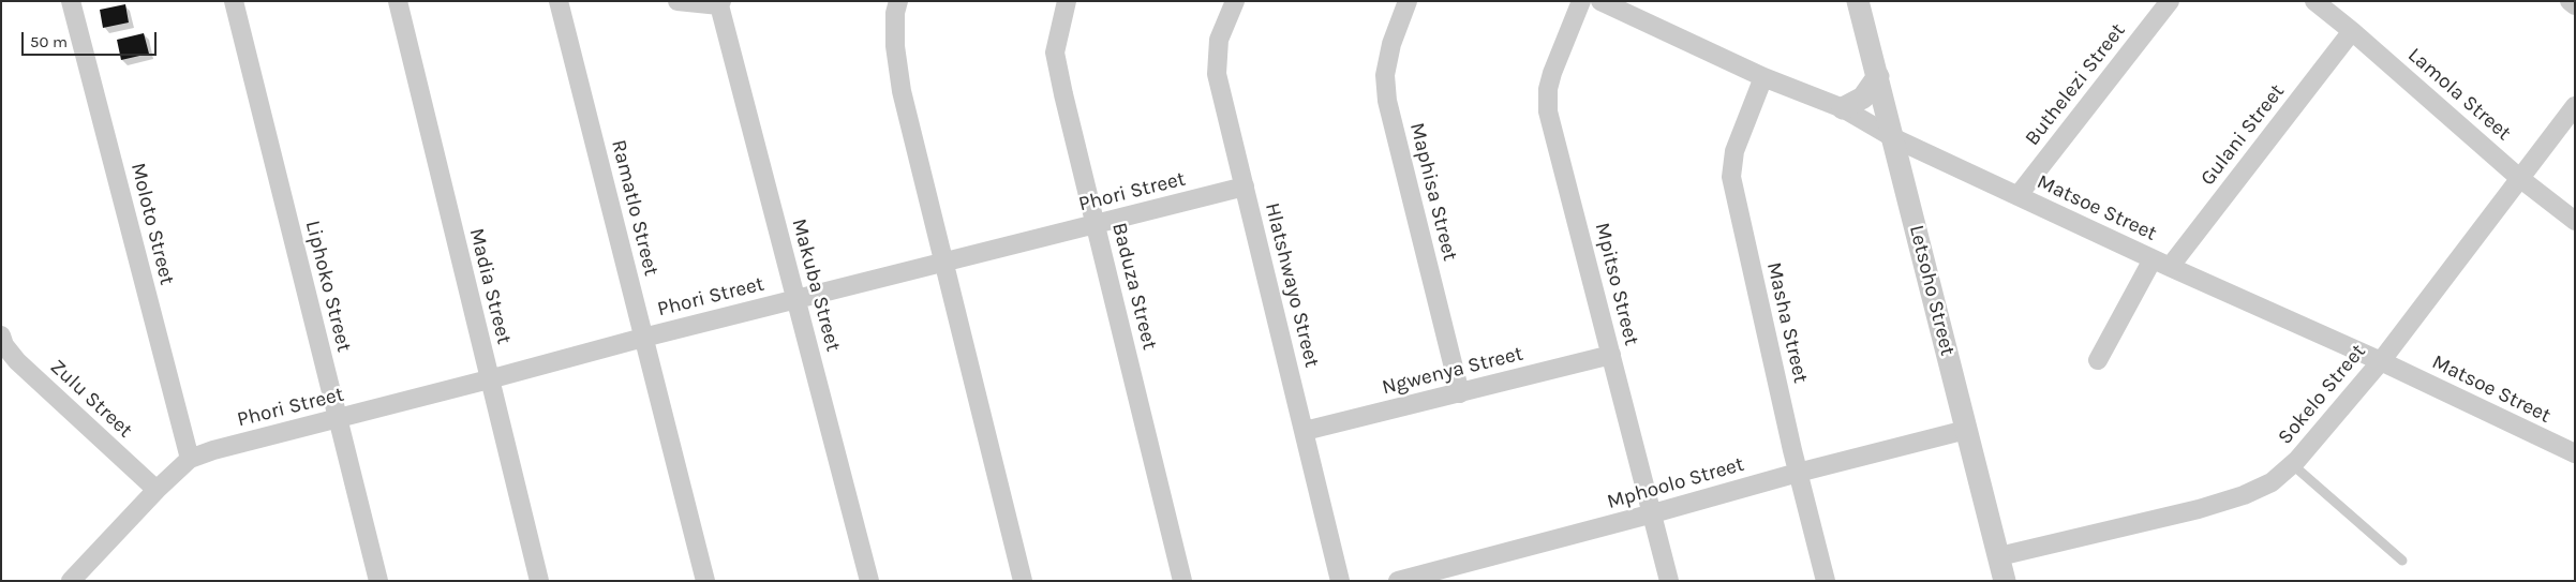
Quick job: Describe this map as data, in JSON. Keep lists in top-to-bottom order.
{
  "streets": {
    "street": [
      "Buthelezi Street",
      "Lamola Street",
      "Gulani Street",
      "Phori Street",
      "Maphisa Street",
      "Ramatlo Street",
      "Matsoe Street",
      "Moloto Street",
      "Mpitso Street",
      "Makuba Street",
      "Hlatshwayo Street",
      "Liphoko Street",
      "Madia Street",
      "Baduza Street",
      "Letsoho Street",
      "Masha Street",
      "Ngwenya Street",
      "Sokelo Street",
      "Zulu Street",
      "Mphoolo Street"
    ]
  },
  "crossings": [
    ["Buthelezi Street", "Matsoe Street"],
    ["Lamola Street", "Gulani Street"],
    ["Lamola Street", "Sokelo Street"],
    ["Gulani Street", "Matsoe Street"],
    ["Phori Street", "Ramatlo Street"],
    ["Phori Street", "Moloto Street"],
    ["Phori Street", "Makuba Street"],
    ["Phori Street", "Hlatshwayo Street"],
    ["Phori Street", "Liphoko Street"],
    ["Phori Street", "Madia Street"],
    ["Phori Street", "Baduza Street"],
    ["Maphisa Street", "Ngwenya Street"],
    ["Matsoe Street", "Letsoho Street"],
    ["Matsoe Street", "Masha Street"],
    ["Matsoe Street", "Sokelo Street"],
    ["Mpitso Street", "Ngwenya Street"],
    ["Mpitso Street", "Mphoolo Street"],
    ["Hlatshwayo Street", "Ngwenya Street"],
    ["Letsoho Street", "Sokelo Street"],
    ["Letsoho Street", "Mphoolo Street"],
    ["Masha Street", "Mphoolo Street"]
  ],
  "scale_bar": "50 m"
}
